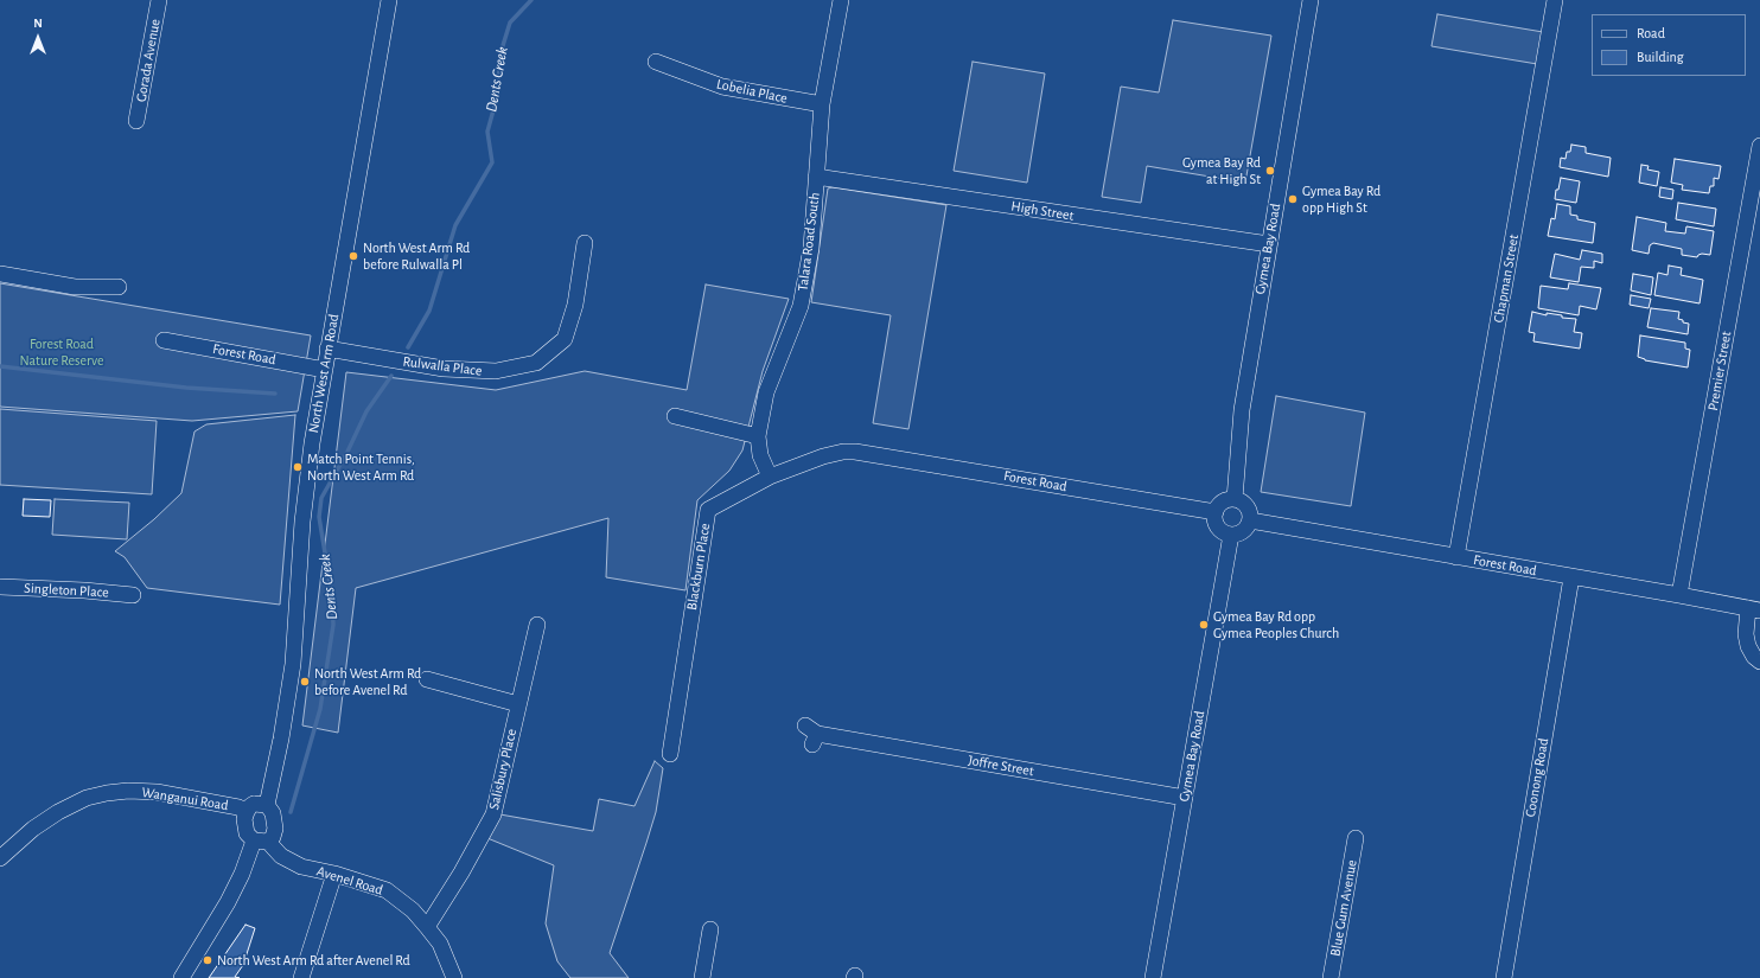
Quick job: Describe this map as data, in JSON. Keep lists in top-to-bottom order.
{
  "streets": {
    "street": [
      "Gorada Avenue",
      "Lobelia Place",
      "High Street",
      "Talara Road South",
      "Gymea Bay Road",
      "Chapman Street",
      "Forest Road",
      "Rulwalla Place",
      "Premier Street",
      "North West Arm Road",
      "Blackburn Place",
      "Singleton Place",
      "Joffre Street",
      "Salisbury Place",
      "Coonong Road",
      "Wanganui Road",
      "Avenel Road",
      "Blue Gum Avenue"
    ]
  },
  "crossings": [
    ["Lobelia Place", "Talara Road South"],
    ["High Street", "Talara Road South"],
    ["High Street", "Gymea Bay Road"],
    ["Talara Road South", "Blackburn Place"],
    ["Gymea Bay Road", "Forest Road"],
    ["Gymea Bay Road", "Joffre Street"],
    ["Chapman Street", "Forest Road"],
    ["Forest Road", "Premier Street"],
    ["Forest Road", "North West Arm Road"],
    ["Forest Road", "Blackburn Place"],
    ["Forest Road", "Coonong Road"],
    ["Rulwalla Place", "North West Arm Road"],
    ["North West Arm Road", "Wanganui Road"],
    ["North West Arm Road", "Avenel Road"],
    ["Salisbury Place", "Avenel Road"],
    ["Wanganui Road", "Avenel Road"]
  ],
  "water": ["Dents Creek"],
  "parks": ["Forest Road Nature Reserve"],
  "places": [
    "Gymea Bay Rd at High St",
    "Gymea Bay Rd opp High St",
    "North West Arm Rd before Rulwalla Pl",
    "Match Point Tennis, North West Arm Rd",
    "Gymea Bay Rd opp Gymea Peoples Church",
    "North West Arm Rd before Avenel Rd",
    "North West Arm Rd after Avenel Rd"
  ],
  "legend": ["Road", "Building"],
  "north": "top"
}
